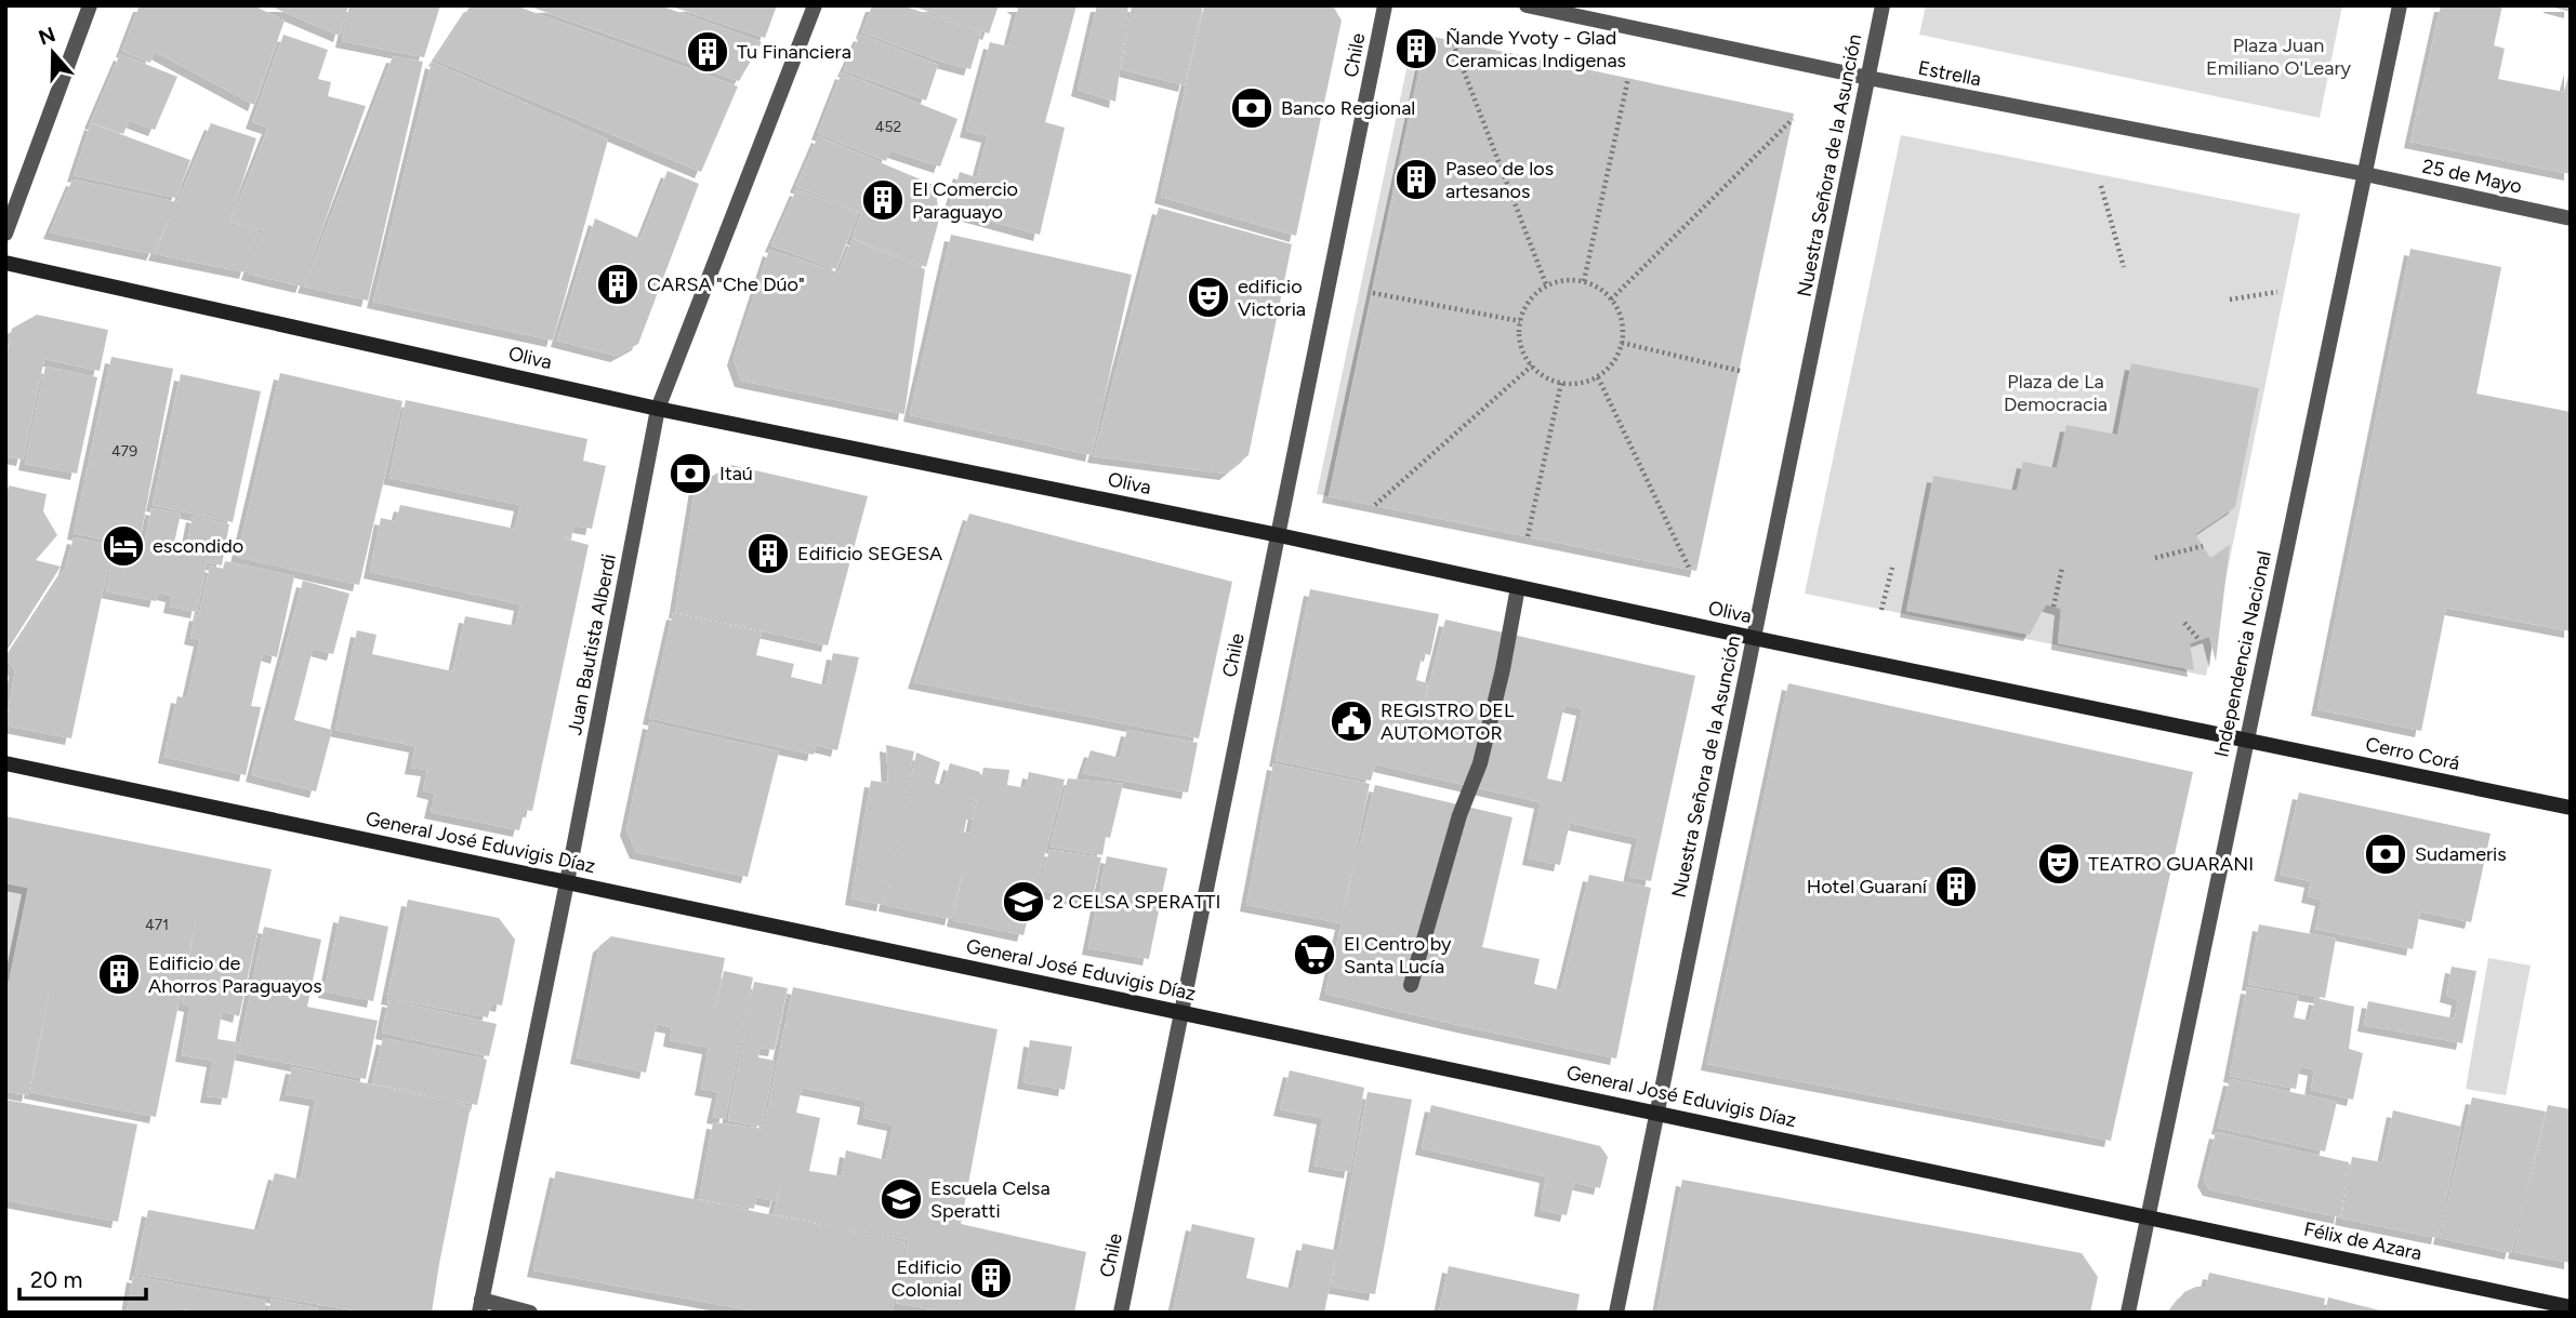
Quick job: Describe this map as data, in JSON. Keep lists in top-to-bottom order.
{
  "streets": {
    "street": [
      "Chile",
      "Estrella",
      "Nuestra Señora de la Asunción",
      "25 de Mayo",
      "Oliva",
      "Juan Bautista Alberdi",
      "Independencia Nacional",
      "Cerro Corá",
      "General José Eduvigis Díaz",
      "Félix de Azara"
    ]
  },
  "crossings": [
    ["Chile", "Oliva"],
    ["Chile", "General José Eduvigis Díaz"],
    ["Estrella", "Nuestra Señora de la Asunción"],
    ["Estrella", "25 de Mayo"],
    ["Estrella", "Independencia Nacional"],
    ["Nuestra Señora de la Asunción", "Oliva"],
    ["Nuestra Señora de la Asunción", "General José Eduvigis Díaz"],
    ["25 de Mayo", "Independencia Nacional"],
    ["Oliva", "Juan Bautista Alberdi"],
    ["Oliva", "Independencia Nacional"],
    ["Oliva", "Cerro Corá"],
    ["Juan Bautista Alberdi", "General José Eduvigis Díaz"],
    ["Independencia Nacional", "Cerro Corá"],
    ["Independencia Nacional", "General José Eduvigis Díaz"],
    ["Independencia Nacional", "Félix de Azara"],
    ["General José Eduvigis Díaz", "Félix de Azara"]
  ],
  "parks": ["Plaza Juan Emiliano O'Leary", "Plaza de La Democracia"],
  "places": {
    "building": [
      "Ñande Yvoty - Glad Ceramicas Indigenas",
      "Tu Financiera",
      "Paseo de los artesanos",
      "El Comercio Paraguayo",
      "CARSA \"Che Dúo\"",
      "Edificio SEGESA",
      "Hotel Guaraní",
      "Edificio de Ahorros Paraguayos",
      "Edificio Colonial"
    ],
    "bank": ["Banco Regional", "Itaú", "Sudameris"],
    "theatre": ["edificio Victoria", "TEATRO GUARANI"],
    "hotel": ["escondido"],
    "public building": ["REGISTRO DEL AUTOMOTOR"],
    "school or university": ["2 CELSA SPERATTI", "Escuela Celsa Speratti"],
    "supermarket": ["El Centro by Santa Lucía"]
  },
  "house_numbers": ["452", "479", "471"],
  "scale_bar": "20 m",
  "north": "top"
}
